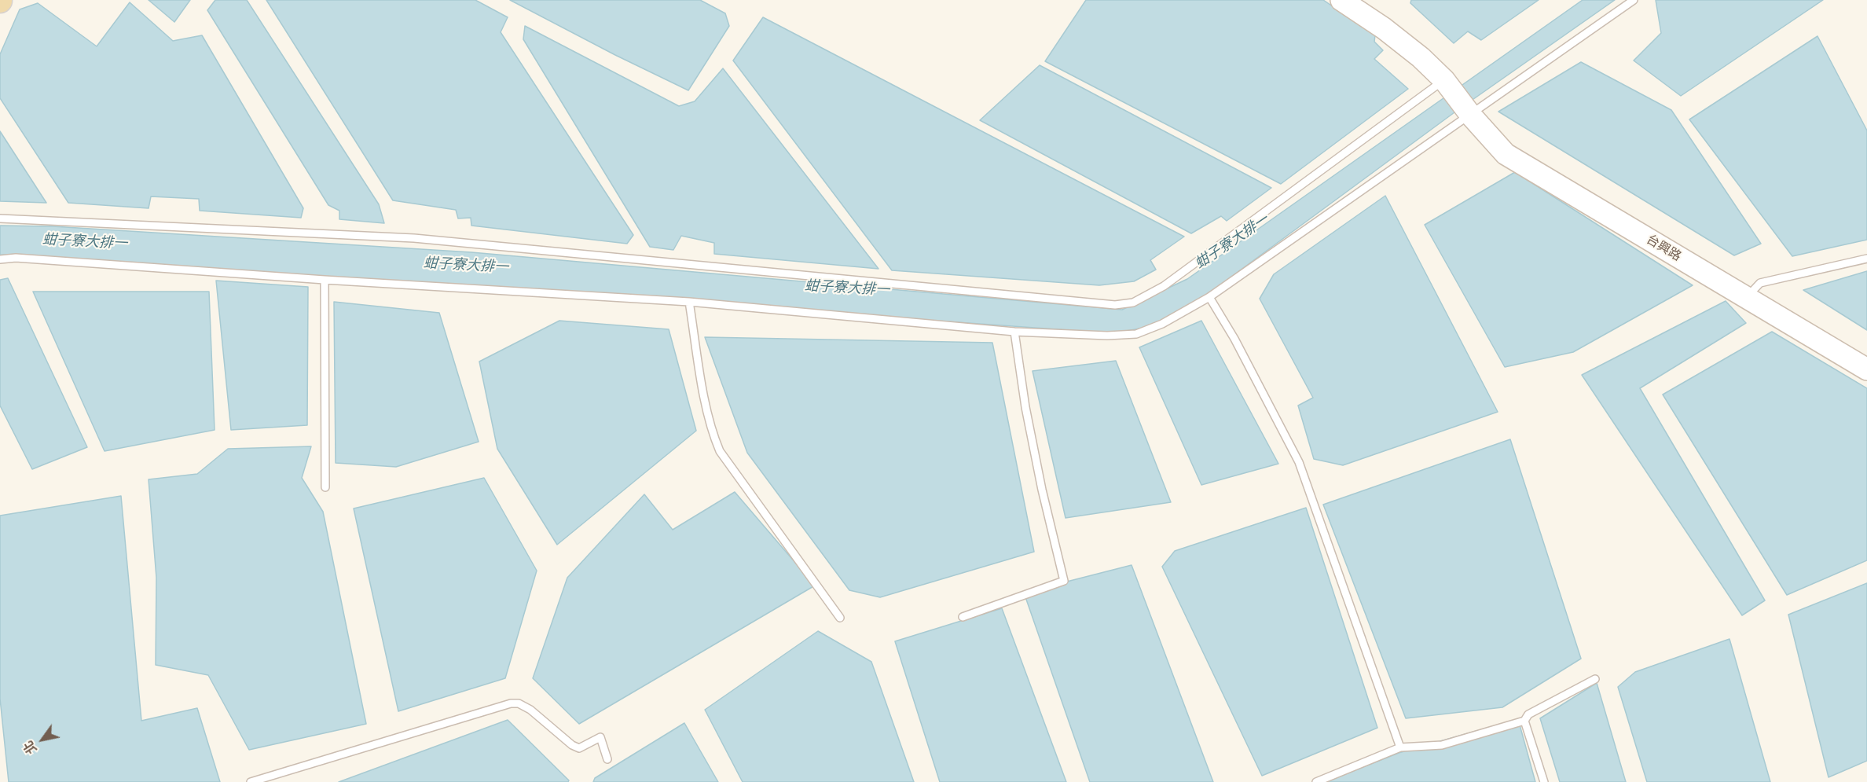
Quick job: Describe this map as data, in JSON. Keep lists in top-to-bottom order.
{
  "streets": {
    "street": ["台興路"]
  },
  "water": ["蚶子寮大排一"],
  "north": "bottom left"
}
